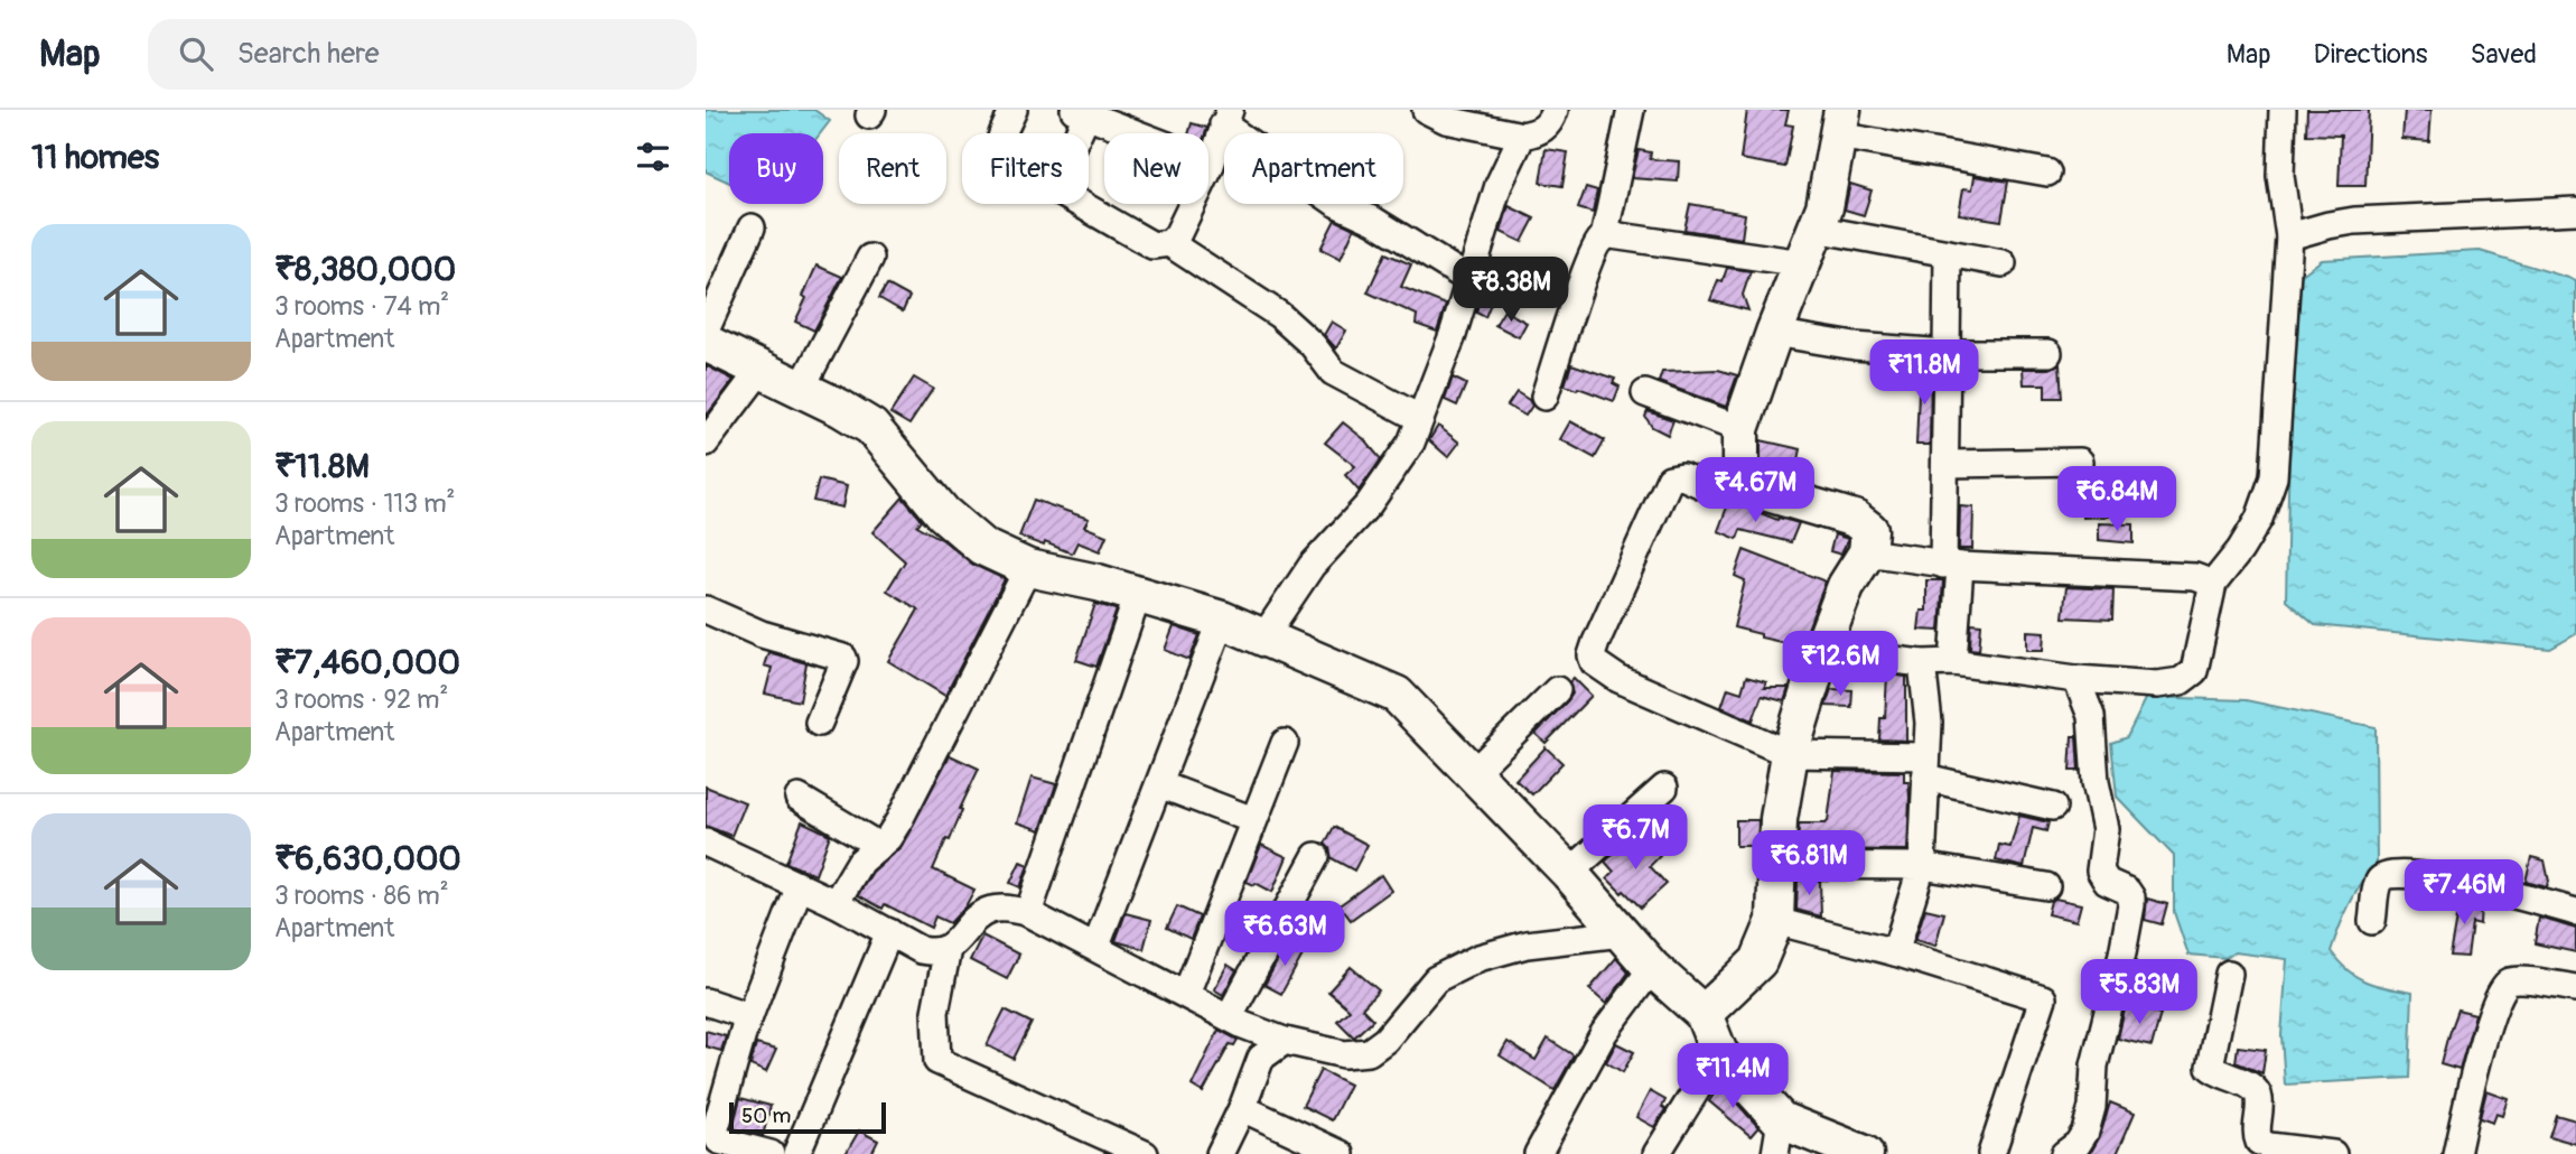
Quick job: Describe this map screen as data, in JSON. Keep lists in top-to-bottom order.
{
  "scale_bar": "50 m",
  "page": {
    "header": "Map",
    "search": "Search here",
    "nav": ["Map", "Directions", "Saved"],
    "heading": "11 homes",
    "chip": [
      "Buy",
      "Rent",
      "Filters",
      "New",
      "Apartment"
    ],
    "list": [
      {
        "name": "₹8,380,000",
        "note": "3 rooms · 74 m² · Apartment"
      },
      {
        "name": "₹11.8M",
        "note": "3 rooms · 113 m² · Apartment"
      },
      {
        "name": "₹7,460,000",
        "note": "3 rooms · 92 m² · Apartment"
      },
      {
        "name": "₹6,630,000",
        "note": "3 rooms · 86 m² · Apartment"
      }
    ],
    "price": [
      "₹8.38M",
      "₹11.8M",
      "₹4.67M",
      "₹6.84M",
      "₹12.6M",
      "₹6.7M",
      "₹6.81M",
      "₹7.46M",
      "₹6.63M",
      "₹5.83M",
      "₹11.4M"
    ],
    "scale": "50 m"
  }
}
